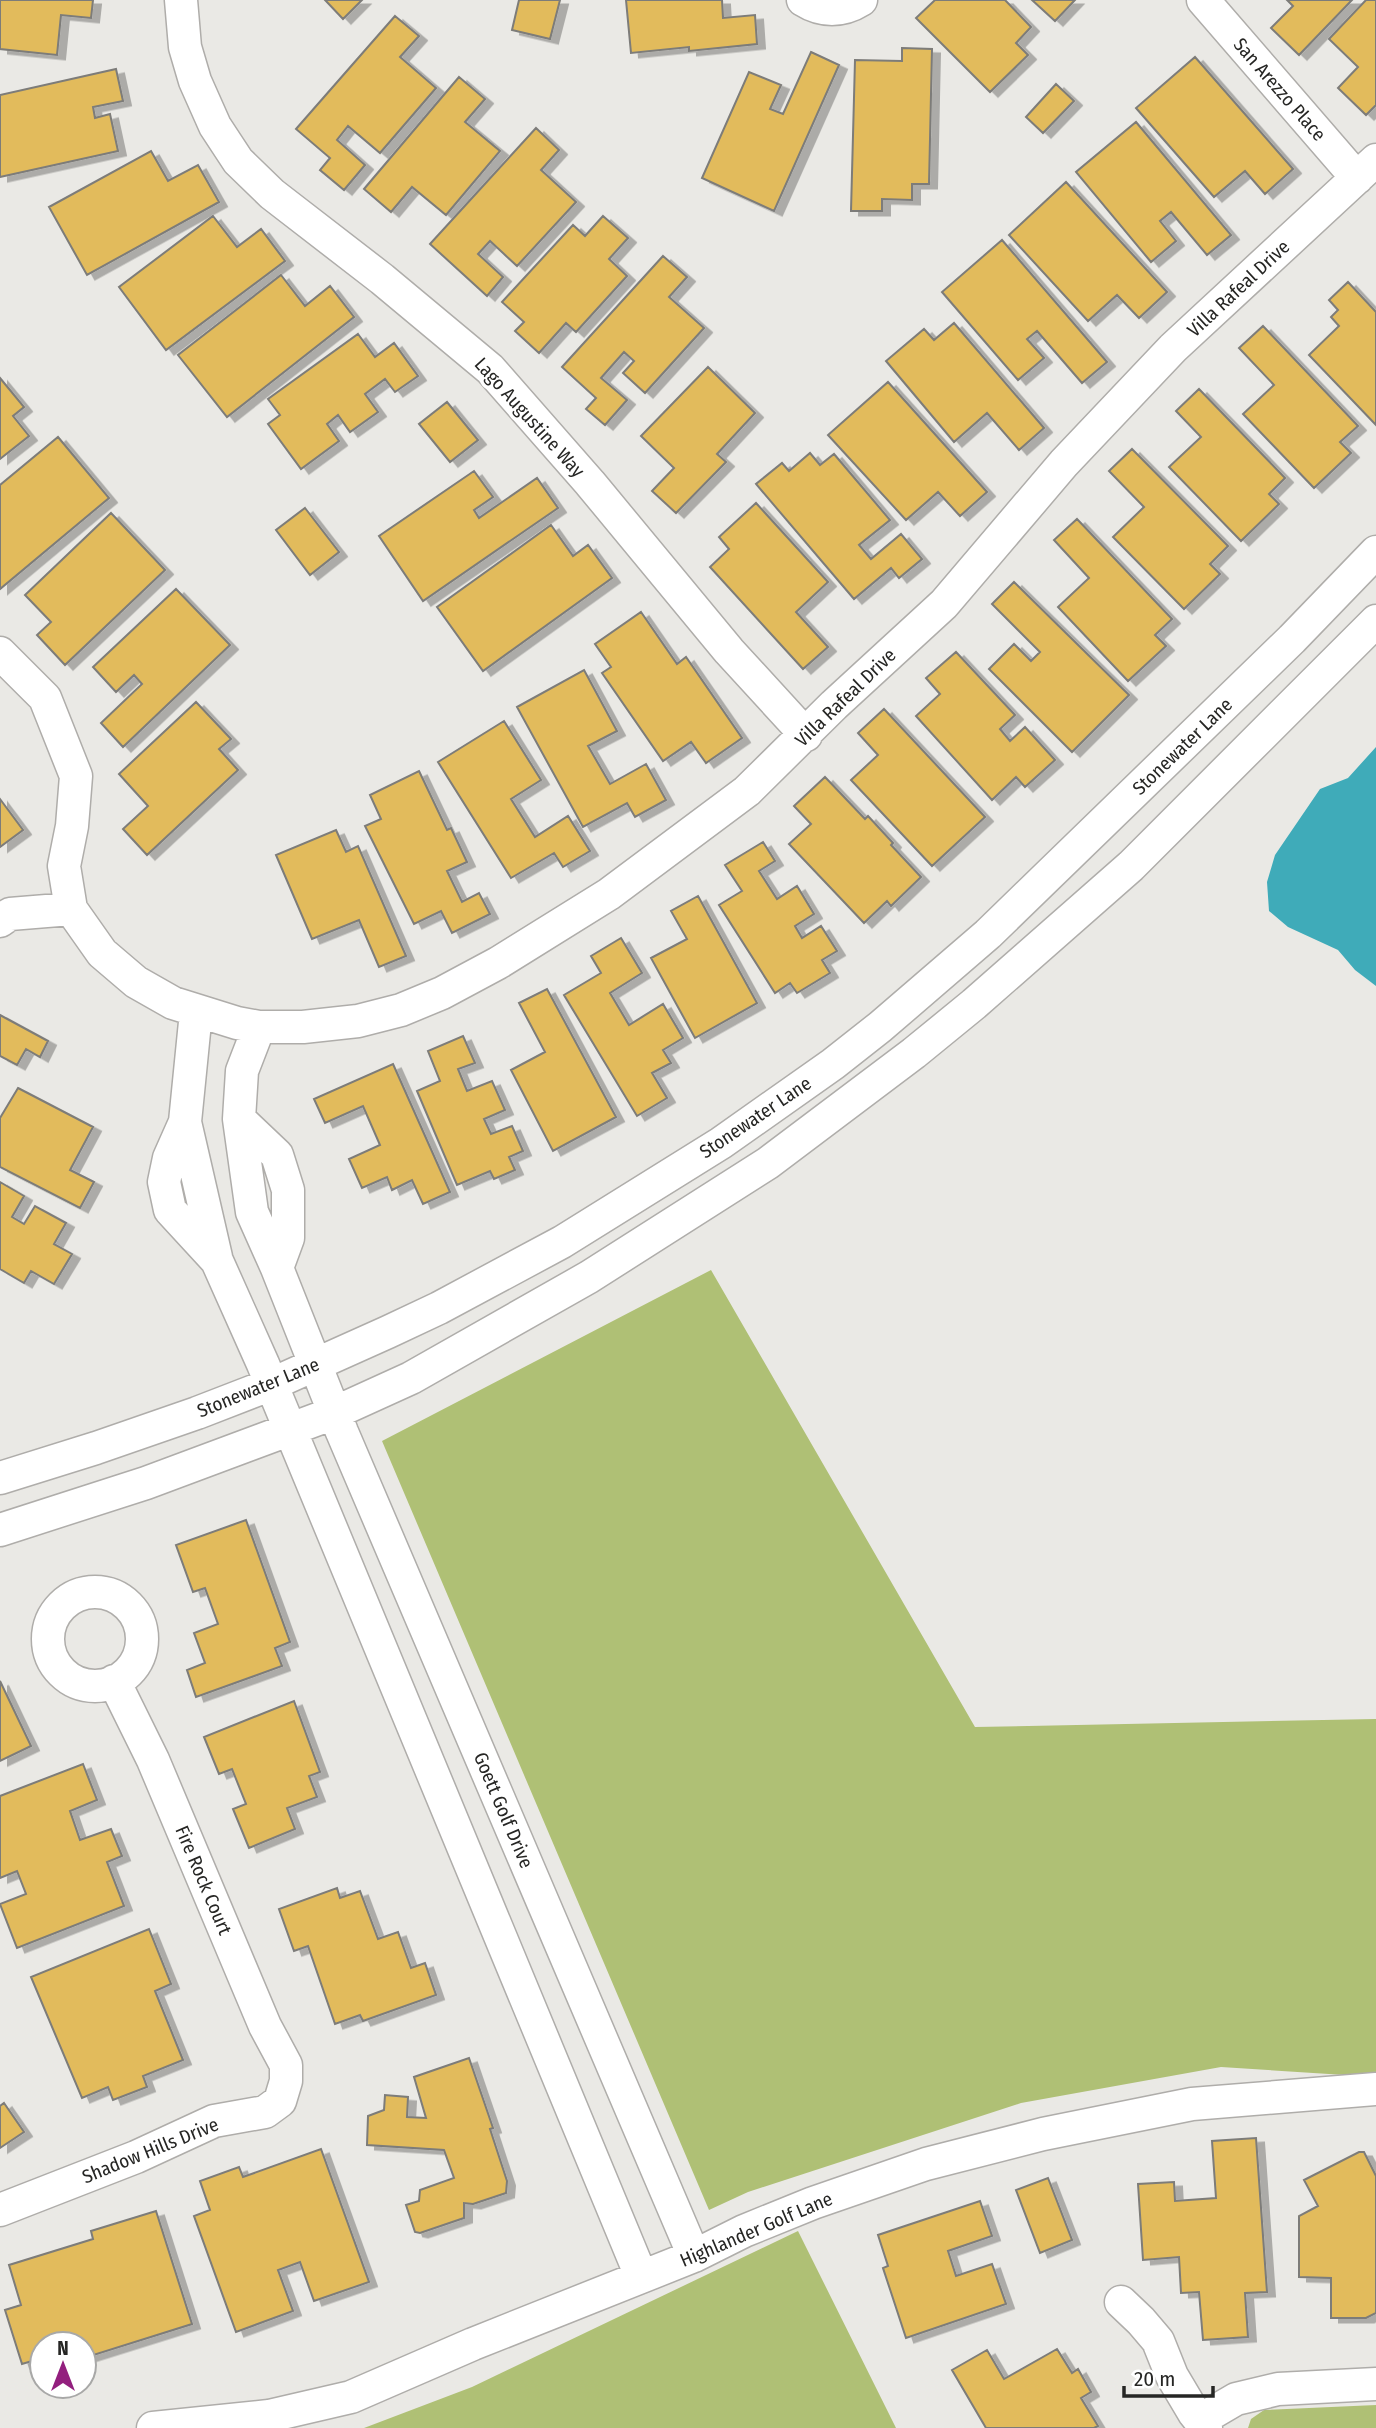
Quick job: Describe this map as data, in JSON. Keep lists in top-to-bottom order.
{
  "streets": {
    "street": [
      "San Arezzo Place",
      "Villa Rafeal Drive",
      "Lago Augustine Way",
      "Stonewater Lane",
      "Goett Golf Drive",
      "Fire Rock Court",
      "Shadow Hills Drive",
      "Highlander Golf Lane"
    ]
  },
  "crossings": [
    ["San Arezzo Place", "Villa Rafeal Drive"],
    ["Villa Rafeal Drive", "Lago Augustine Way"],
    ["Villa Rafeal Drive", "Goett Golf Drive"],
    ["Stonewater Lane", "Goett Golf Drive"],
    ["Goett Golf Drive", "Highlander Golf Lane"],
    ["Fire Rock Court", "Shadow Hills Drive"]
  ],
  "scale_bar": "20 m",
  "north": "top"
}
